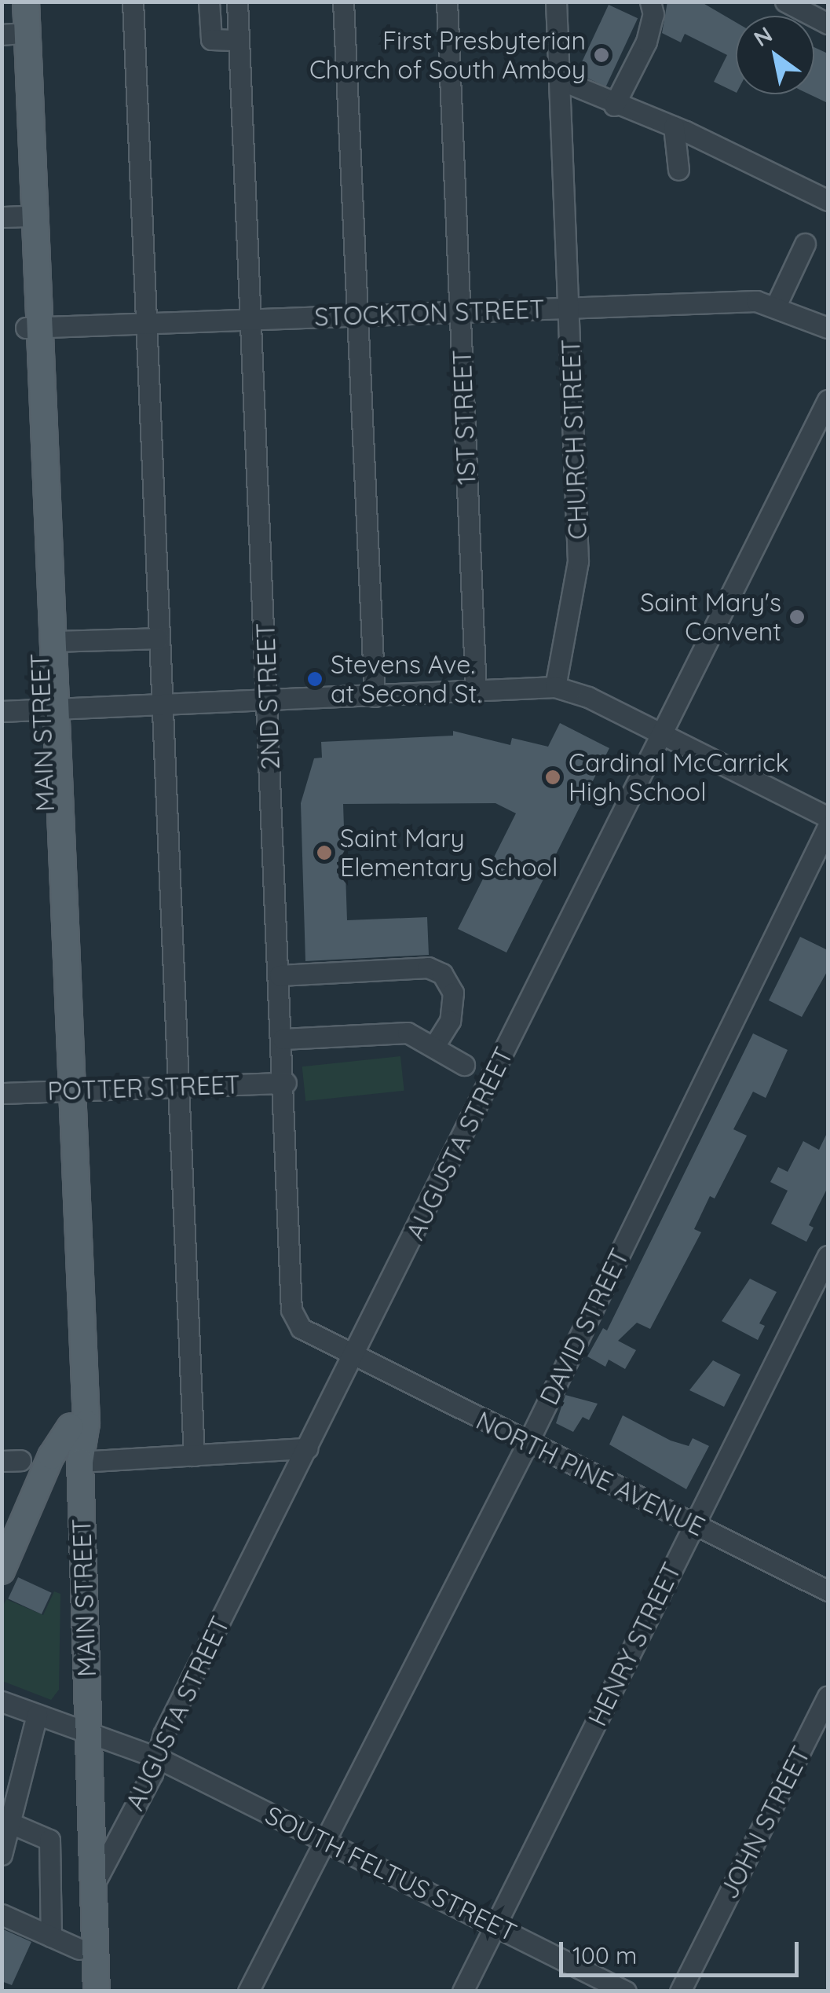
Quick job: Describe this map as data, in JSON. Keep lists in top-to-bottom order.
{
  "streets": {
    "main road": ["MAIN STREET"],
    "street": [
      "STOCKTON STREET",
      "1ST STREET",
      "CHURCH STREET",
      "2ND STREET",
      "POTTER STREET",
      "AUGUSTA STREET",
      "DAVID STREET",
      "NORTH PINE AVENUE",
      "HENRY STREET",
      "JOHN STREET",
      "SOUTH FELTUS STREET"
    ]
  },
  "crossings": [
    ["STOCKTON STREET", "1ST STREET"],
    ["STOCKTON STREET", "CHURCH STREET"],
    ["STOCKTON STREET", "2ND STREET"],
    ["STOCKTON STREET", "MAIN STREET"],
    ["2ND STREET", "POTTER STREET"],
    ["2ND STREET", "AUGUSTA STREET"],
    ["2ND STREET", "NORTH PINE AVENUE"],
    ["MAIN STREET", "POTTER STREET"],
    ["MAIN STREET", "AUGUSTA STREET"],
    ["MAIN STREET", "SOUTH FELTUS STREET"],
    ["AUGUSTA STREET", "NORTH PINE AVENUE"],
    ["AUGUSTA STREET", "SOUTH FELTUS STREET"],
    ["DAVID STREET", "NORTH PINE AVENUE"],
    ["DAVID STREET", "SOUTH FELTUS STREET"],
    ["NORTH PINE AVENUE", "HENRY STREET"],
    ["HENRY STREET", "SOUTH FELTUS STREET"]
  ],
  "places": [
    "First Presbyterian Church of South Amboy",
    "Saint Mary's Convent",
    "Stevens Ave. at Second St.",
    "Cardinal McCarrick High School",
    "Saint Mary Elementary School"
  ],
  "scale_bar": "100 m",
  "north": "top left"
}
